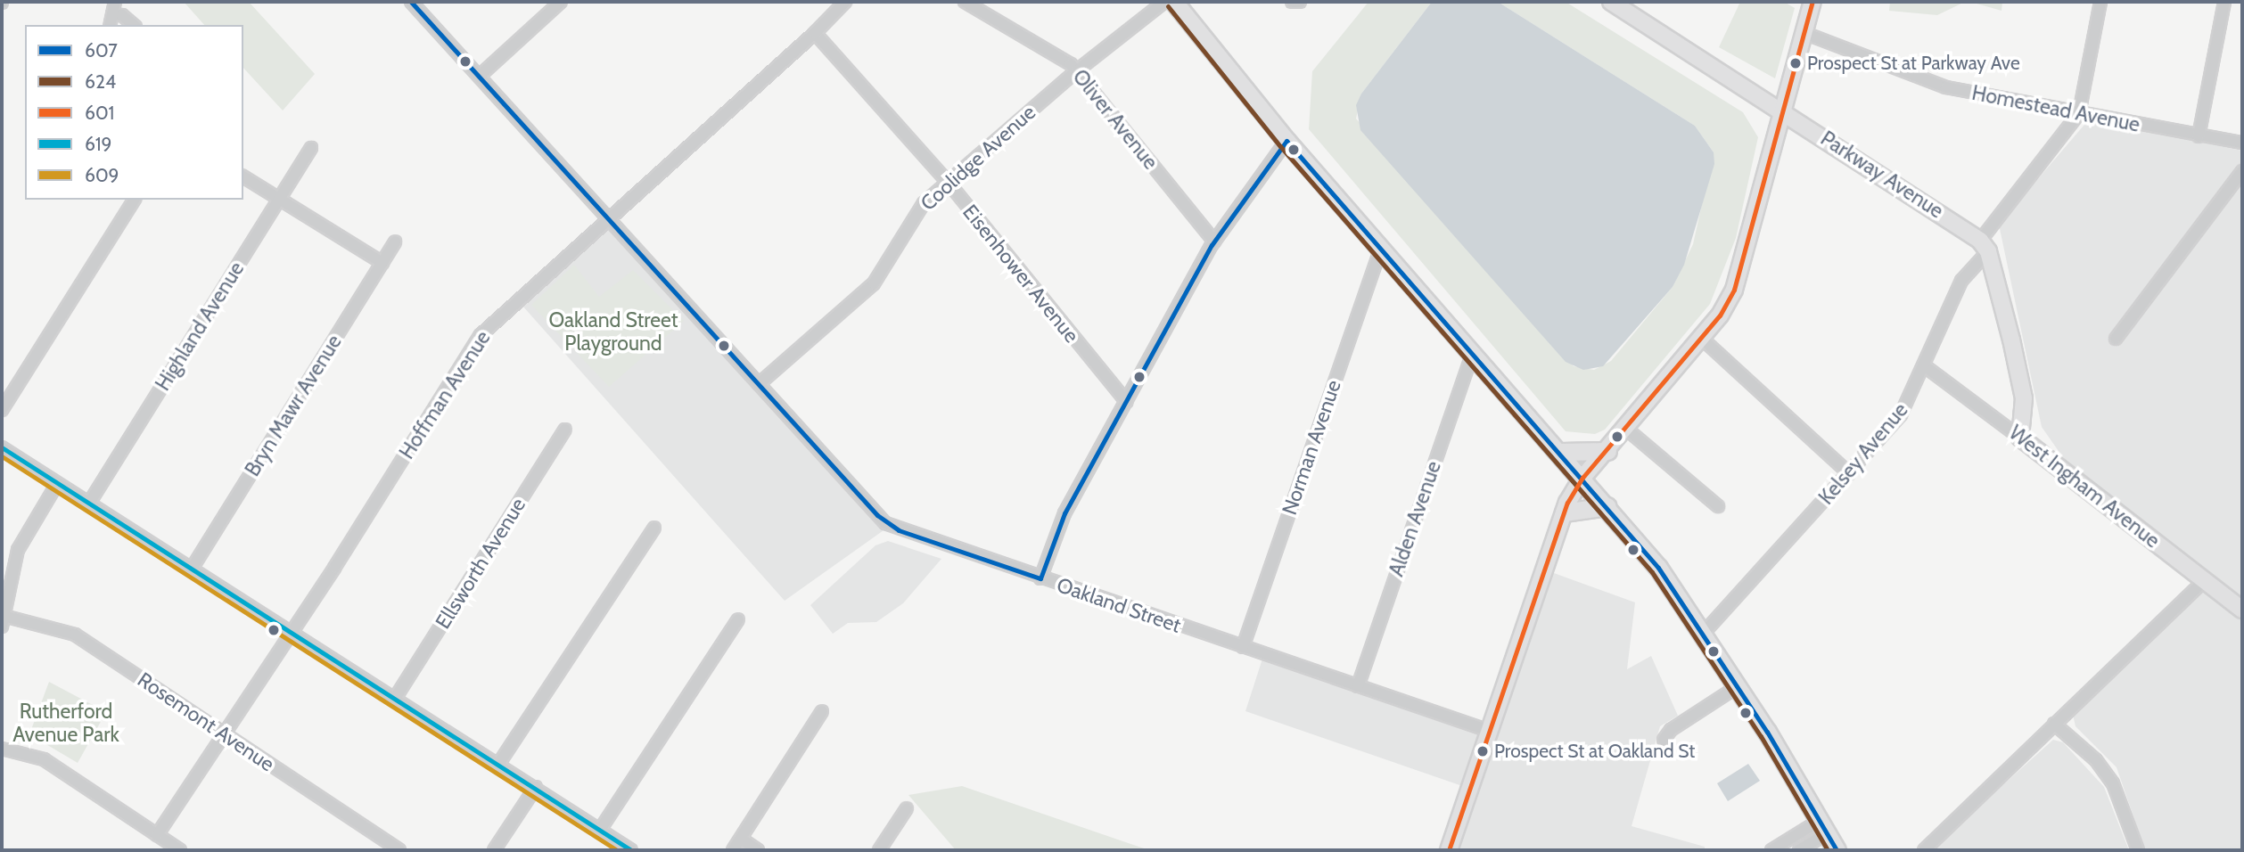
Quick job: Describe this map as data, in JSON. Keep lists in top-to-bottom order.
{
  "streets": {
    "street": [
      "Homestead Avenue",
      "Oliver Avenue",
      "Coolidge Avenue",
      "Parkway Avenue",
      "Eisenhower Avenue",
      "Highland Avenue",
      "Hoffman Avenue",
      "Bryn Mawr Avenue",
      "Norman Avenue",
      "Kelsey Avenue",
      "West Ingham Avenue",
      "Alden Avenue",
      "Ellsworth Avenue",
      "Oakland Street",
      "Rosemont Avenue"
    ]
  },
  "crossings": [
    ["Homestead Avenue", "Kelsey Avenue"],
    ["Oliver Avenue", "Coolidge Avenue"],
    ["Coolidge Avenue", "Eisenhower Avenue"],
    ["Coolidge Avenue", "Oakland Street"],
    ["Parkway Avenue", "Kelsey Avenue"],
    ["Eisenhower Avenue", "Hoffman Avenue"],
    ["Hoffman Avenue", "Oakland Street"],
    ["Hoffman Avenue", "Rosemont Avenue"],
    ["Norman Avenue", "Oakland Street"],
    ["Kelsey Avenue", "West Ingham Avenue"],
    ["Alden Avenue", "Oakland Street"]
  ],
  "parks": ["Oakland Street Playground", "Rutherford Avenue Park"],
  "places": ["Prospect St at Parkway Ave", "Prospect St at Oakland St"],
  "lines": [
    "transit line 607",
    "transit line 601",
    "transit line 624",
    "transit line 619",
    "transit line 609"
  ],
  "legend": [
    "607",
    "624",
    "601",
    "619",
    "609"
  ]
}
